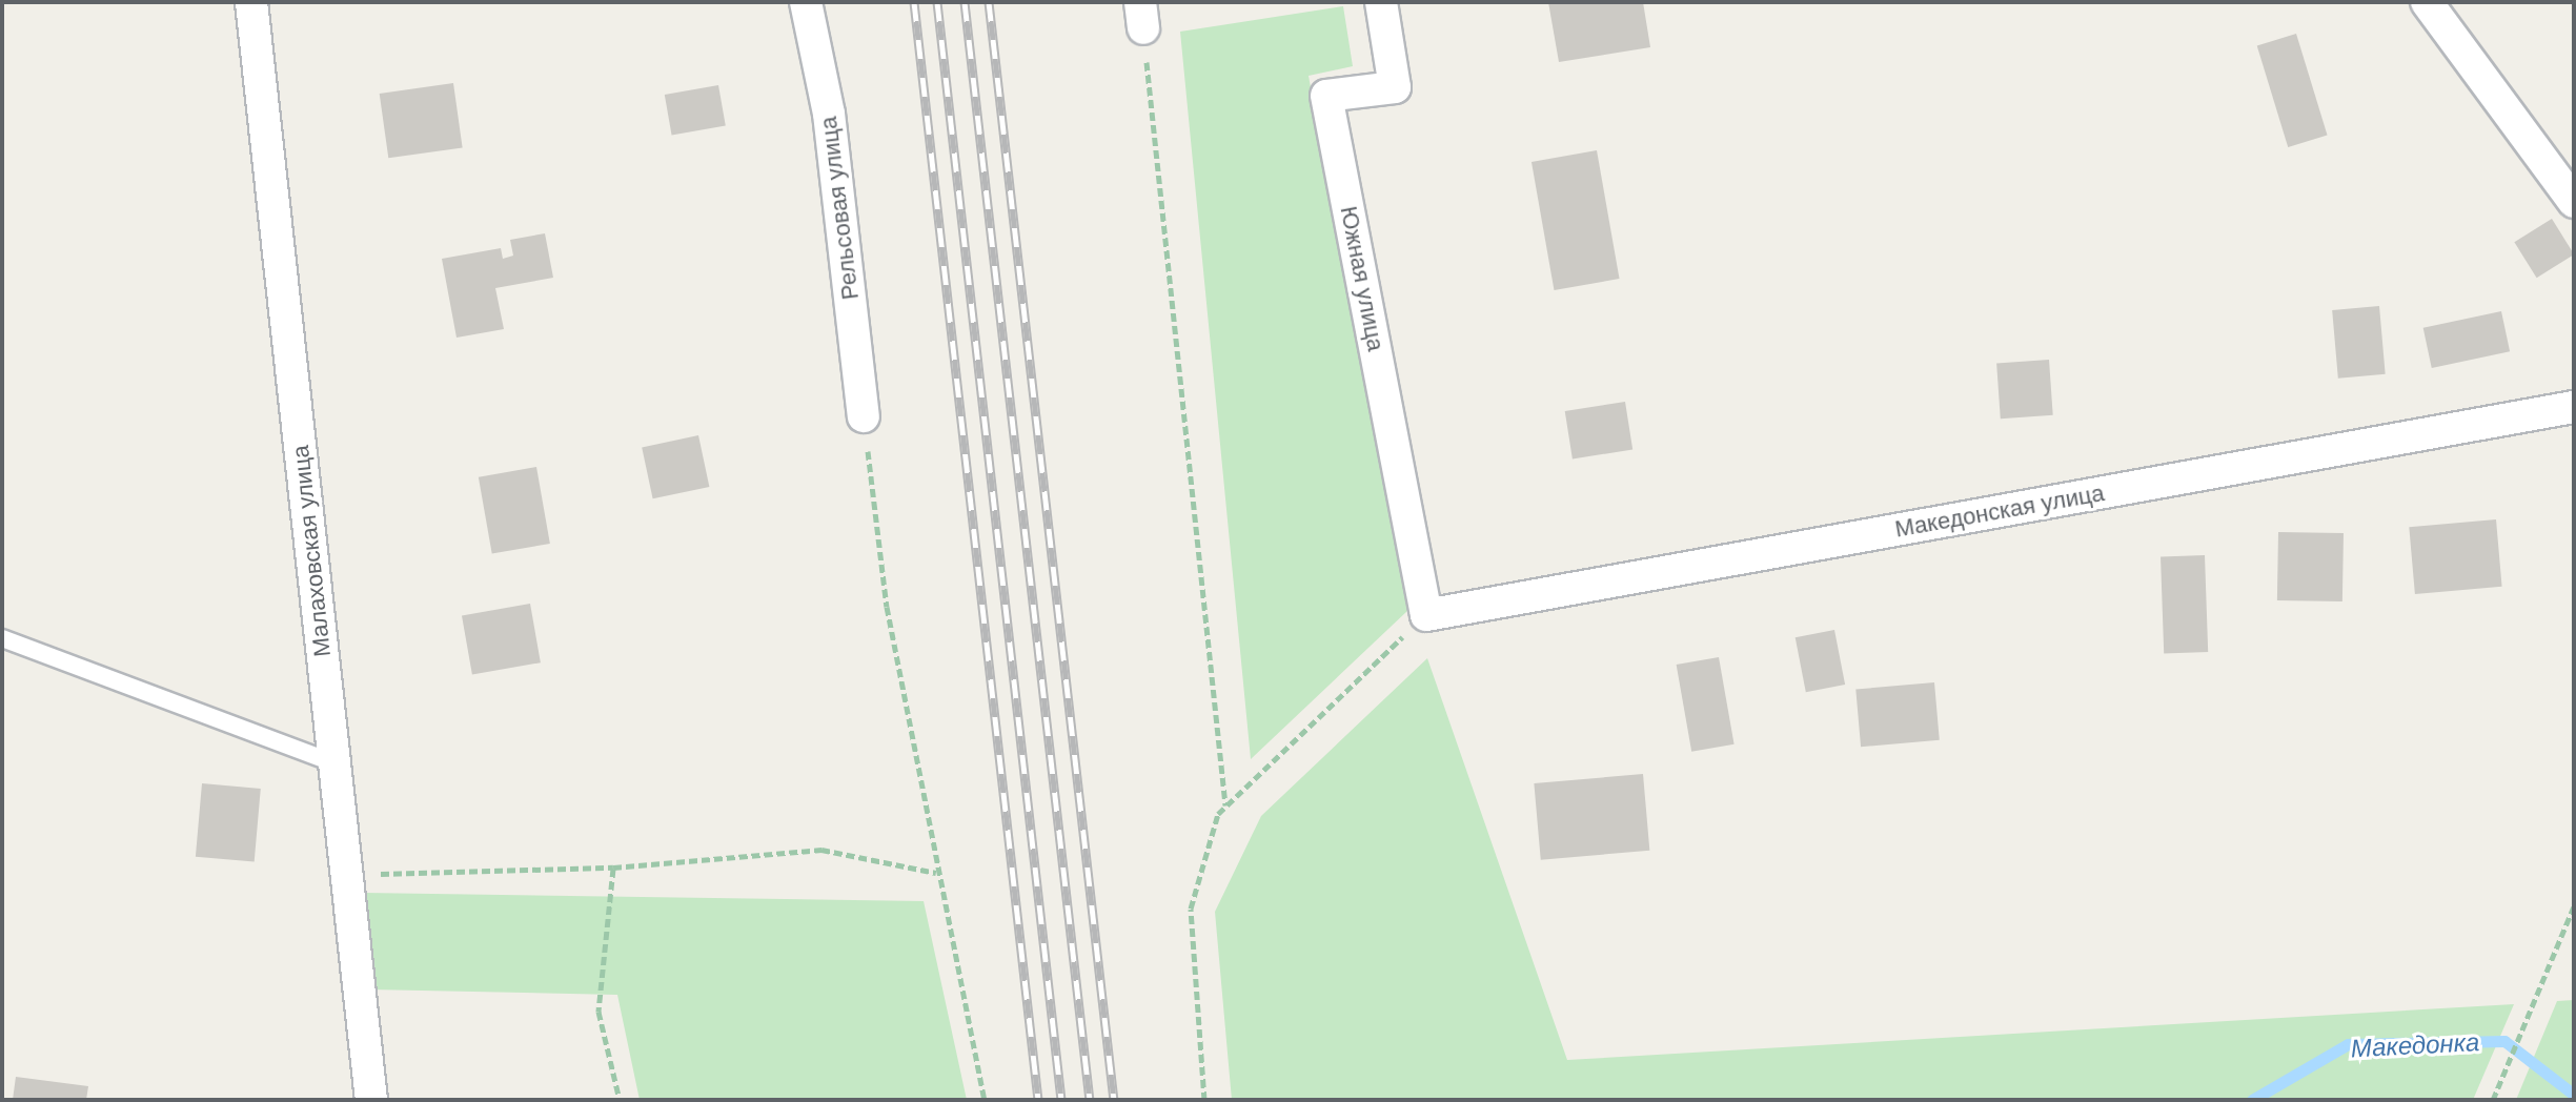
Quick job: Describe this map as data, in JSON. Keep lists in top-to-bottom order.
{
  "streets": {
    "street": [
      "Рельсовая улица",
      "Южная улица",
      "Македонская улица",
      "Малаховская улица"
    ]
  },
  "crossings": [
    ["Южная улица", "Македонская улица"]
  ],
  "water": ["Македонка"]
}
